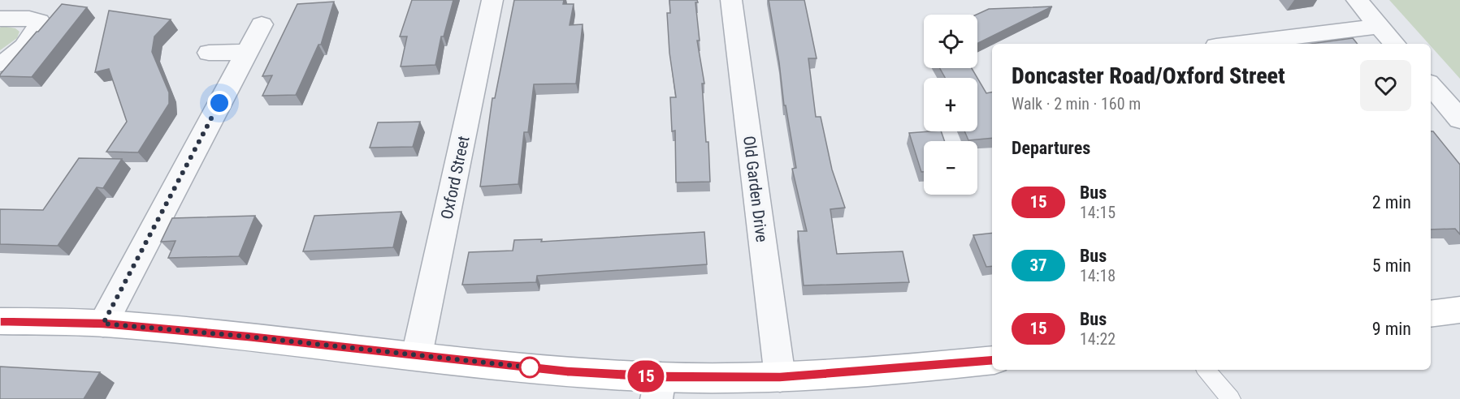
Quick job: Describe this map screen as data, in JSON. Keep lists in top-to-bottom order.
{
  "streets": {
    "street": ["Oxford Street", "Old Garden Drive"]
  },
  "lines": ["bus line 15"],
  "page": {
    "on_map": "15",
    "map_buttons": ["+", "−"],
    "heading": [
      ["Doncaster Road/Oxford Street", "Walk · 2 min · 160 m"],
      "Departures"
    ],
    "list": [
      {
        "mark": "15",
        "name": "Bus",
        "note": "14:15",
        "value": "2 min"
      },
      {
        "mark": "37",
        "name": "Bus",
        "note": "14:18",
        "value": "5 min"
      },
      {
        "mark": "15",
        "name": "Bus",
        "note": "14:22",
        "value": "9 min"
      }
    ]
  }
}
